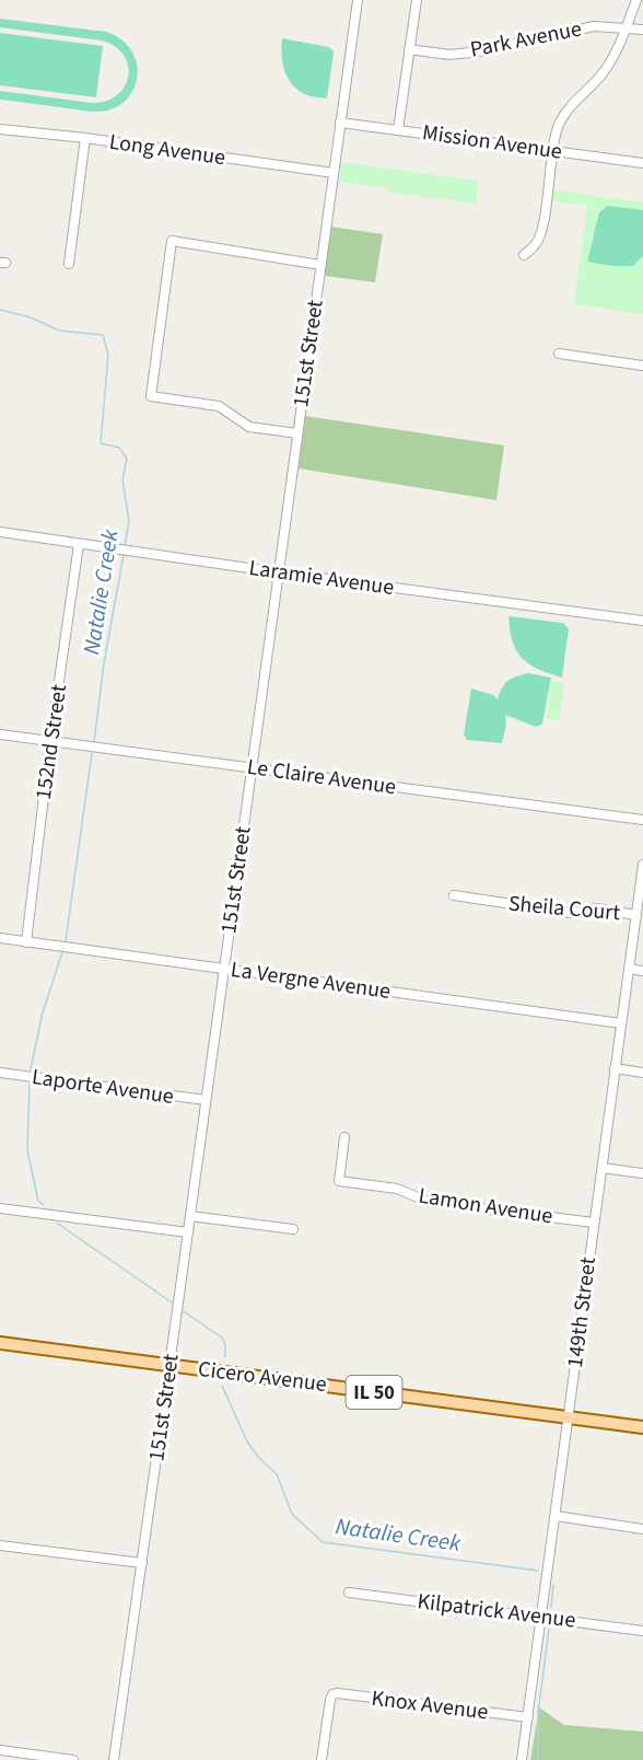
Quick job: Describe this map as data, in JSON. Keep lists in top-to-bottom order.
{
  "streets": {
    "main road": ["Cicero Avenue", "IL 50"],
    "street": [
      "Park Avenue",
      "Mission Avenue",
      "Long Avenue",
      "151st Street",
      "Laramie Avenue",
      "152nd Street",
      "Le Claire Avenue",
      "Sheila Court",
      "La Vergne Avenue",
      "Laporte Avenue",
      "Lamon Avenue",
      "149th Street",
      "Kilpatrick Avenue",
      "Knox Avenue"
    ]
  },
  "crossings": [
    ["Mission Avenue", "151st Street"],
    ["Long Avenue", "151st Street"],
    ["151st Street", "Laramie Avenue"],
    ["151st Street", "Le Claire Avenue"],
    ["151st Street", "La Vergne Avenue"],
    ["151st Street", "Laporte Avenue"],
    ["151st Street", "Cicero Avenue"],
    ["Laramie Avenue", "152nd Street"],
    ["152nd Street", "Le Claire Avenue"],
    ["152nd Street", "La Vergne Avenue"],
    ["Sheila Court", "149th Street"],
    ["La Vergne Avenue", "149th Street"],
    ["Lamon Avenue", "149th Street"],
    ["149th Street", "Cicero Avenue"],
    ["149th Street", "Kilpatrick Avenue"],
    ["149th Street", "Knox Avenue"]
  ],
  "water": ["Natalie Creek"]
}
